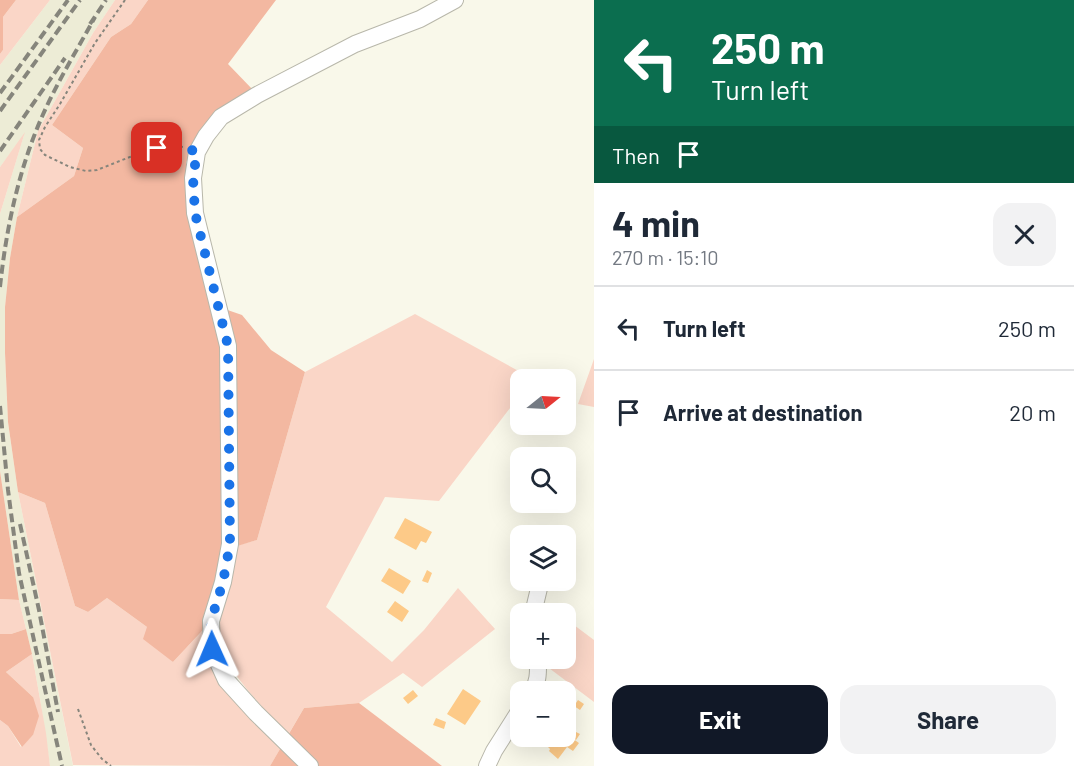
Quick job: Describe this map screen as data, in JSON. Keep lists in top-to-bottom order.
{
  "north": "right",
  "page": {
    "turn": ["250 m", "Turn left"],
    "then": "Then",
    "heading": ["4 min", "270 m · 15:10"],
    "list": [
      {
        "name": "Turn left",
        "value": "250 m"
      },
      {
        "name": "Arrive at destination",
        "value": "20 m"
      }
    ],
    "map_buttons": ["+", "−"],
    "buttons": ["Exit", "Share"]
  }
}
